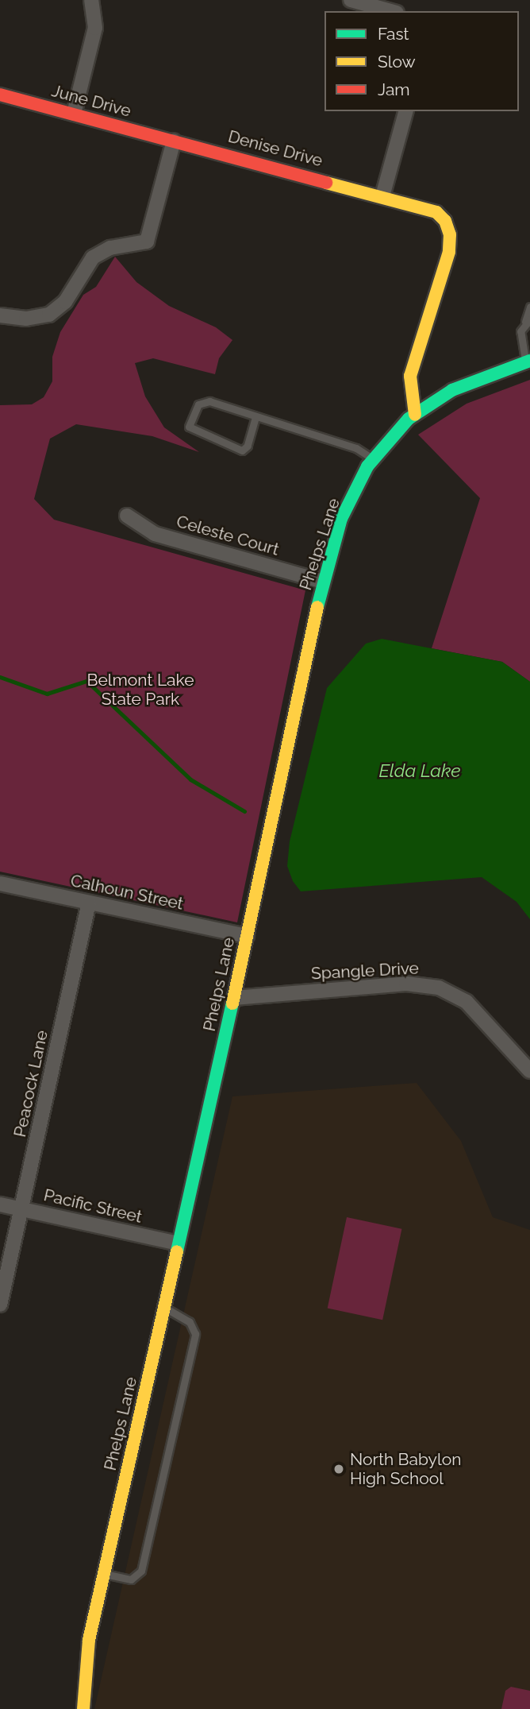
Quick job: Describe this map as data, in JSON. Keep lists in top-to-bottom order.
{
  "streets": {
    "street": [
      "June Drive",
      "Denise Drive",
      "Celeste Court",
      "Phelps Lane",
      "Calhoun Street",
      "Spangle Drive",
      "Peacock Lane",
      "Pacific Street"
    ]
  },
  "crossings": [
    ["June Drive", "Denise Drive"],
    ["Denise Drive", "Phelps Lane"],
    ["Celeste Court", "Phelps Lane"],
    ["Phelps Lane", "Calhoun Street"],
    ["Phelps Lane", "Spangle Drive"],
    ["Phelps Lane", "Pacific Street"],
    ["Calhoun Street", "Peacock Lane"],
    ["Peacock Lane", "Pacific Street"]
  ],
  "water": ["Elda Lake"],
  "parks": ["Belmont Lake State Park"],
  "places": ["North Babylon High School"],
  "legend": ["Fast", "Slow", "Jam"]
}
